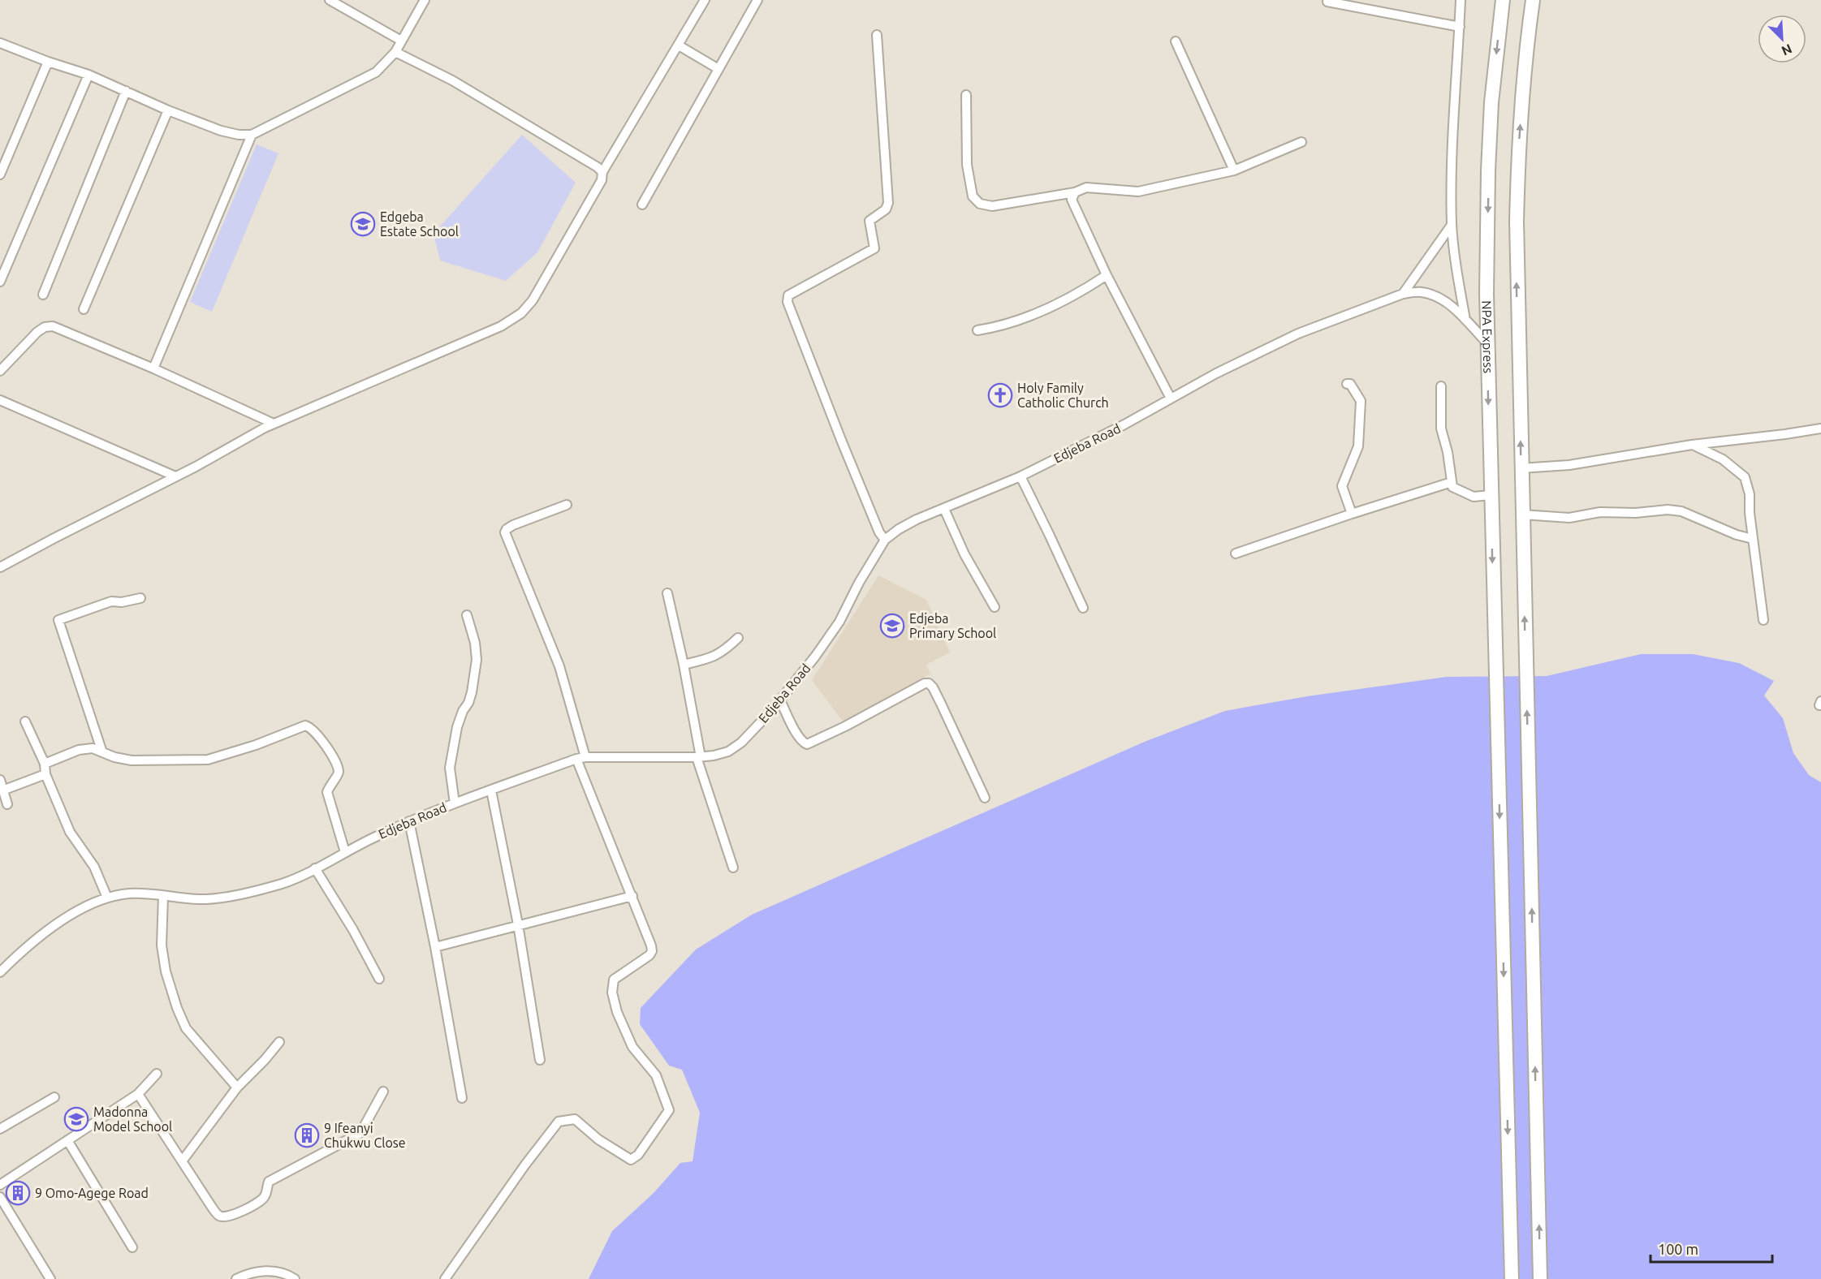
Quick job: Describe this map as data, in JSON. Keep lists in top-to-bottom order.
{
  "streets": {
    "main road": ["NPA Express"],
    "street": ["Edjeba Road"]
  },
  "crossings": [
    ["NPA Express", "Edjeba Road"]
  ],
  "places": {
    "school or university": ["Edgeba Estate School", "Edjeba Primary School", "Madonna Model School"],
    "church": ["Holy Family Catholic Church"],
    "building": ["9 Ifeanyi Chukwu Close", "9 Omo-Agege Road"]
  },
  "scale_bar": "100 m",
  "north": "bottom right"
}
